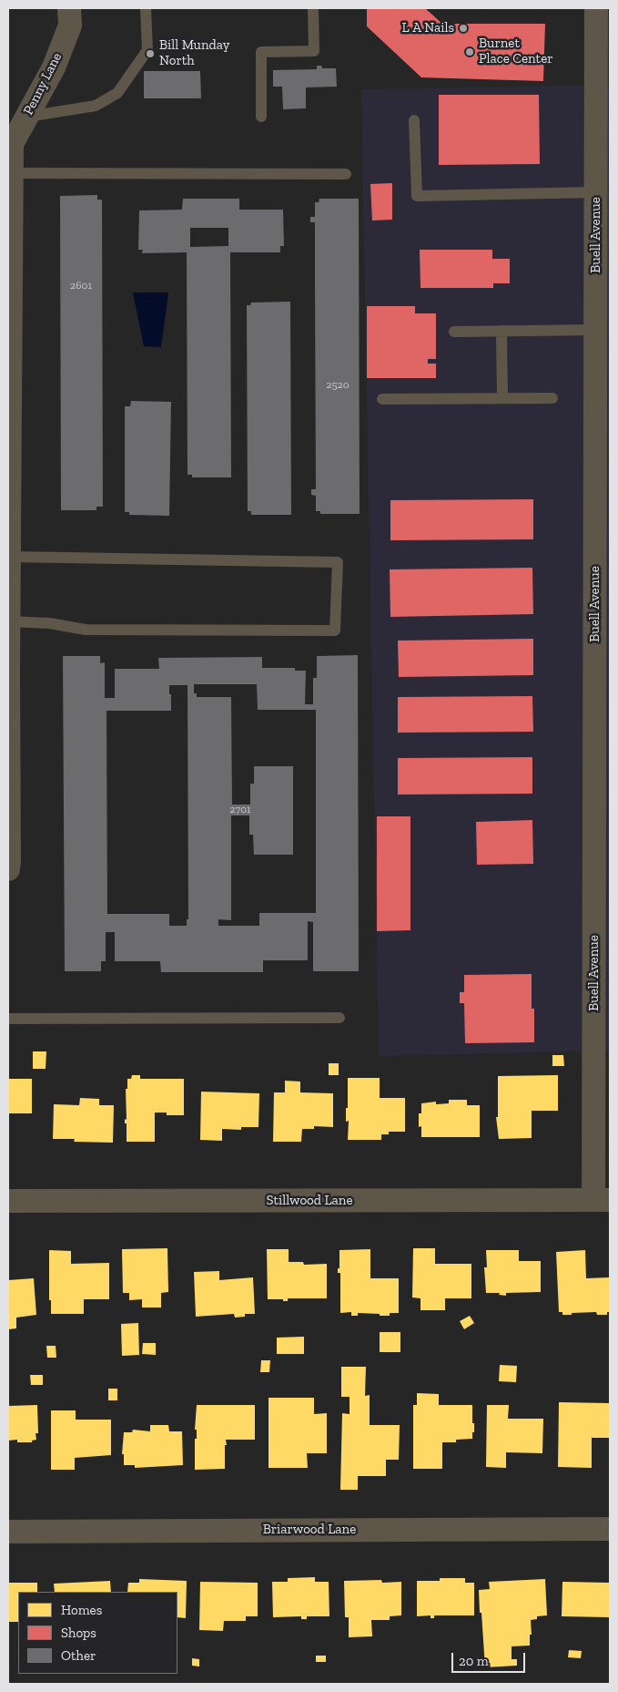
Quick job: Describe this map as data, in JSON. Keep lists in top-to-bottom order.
{
  "streets": {
    "street": [
      "Penny Lane",
      "Buell Avenue",
      "Stillwood Lane",
      "Briarwood Lane"
    ]
  },
  "crossings": [
    ["Buell Avenue", "Stillwood Lane"]
  ],
  "places": ["L A Nails", "Burnet Place Center", "Bill Munday North"],
  "house_numbers": ["2601", "2520", "2701"],
  "legend": ["Homes", "Shops", "Other"],
  "scale_bar": "20 m"
}
